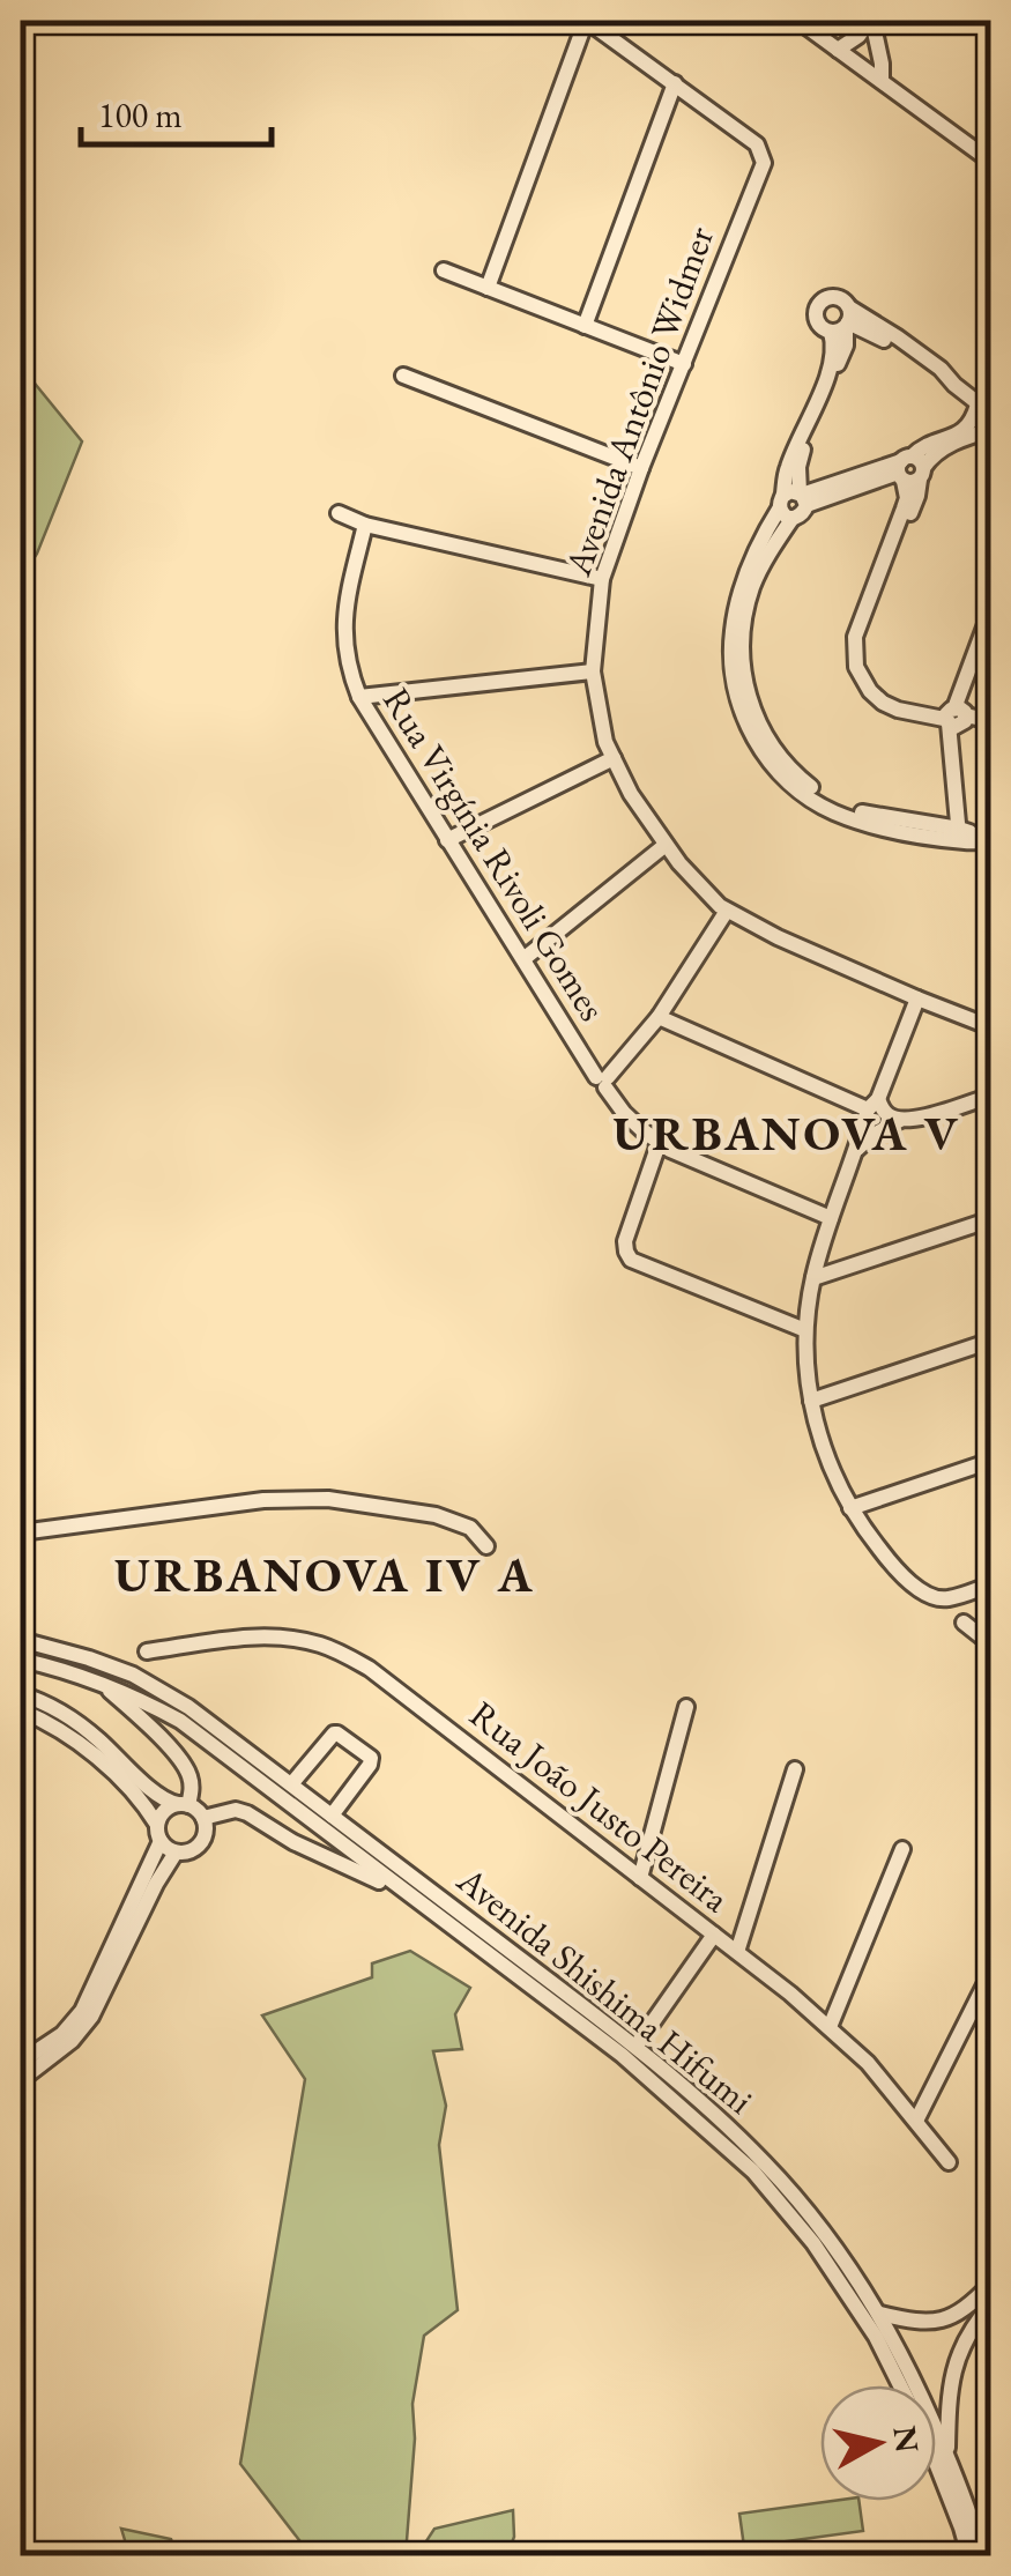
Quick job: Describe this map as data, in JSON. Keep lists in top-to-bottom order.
{
  "streets": {
    "street": [
      "Avenida Antônio Widmer",
      "Rua Virgínia Rivoli Gomes",
      "Rua João Justo Pereira",
      "Avenida Shishima Hifumi"
    ]
  },
  "districts": ["URBANOVA V", "URBANOVA IV A"],
  "scale_bar": "100 m",
  "north": "right"
}
